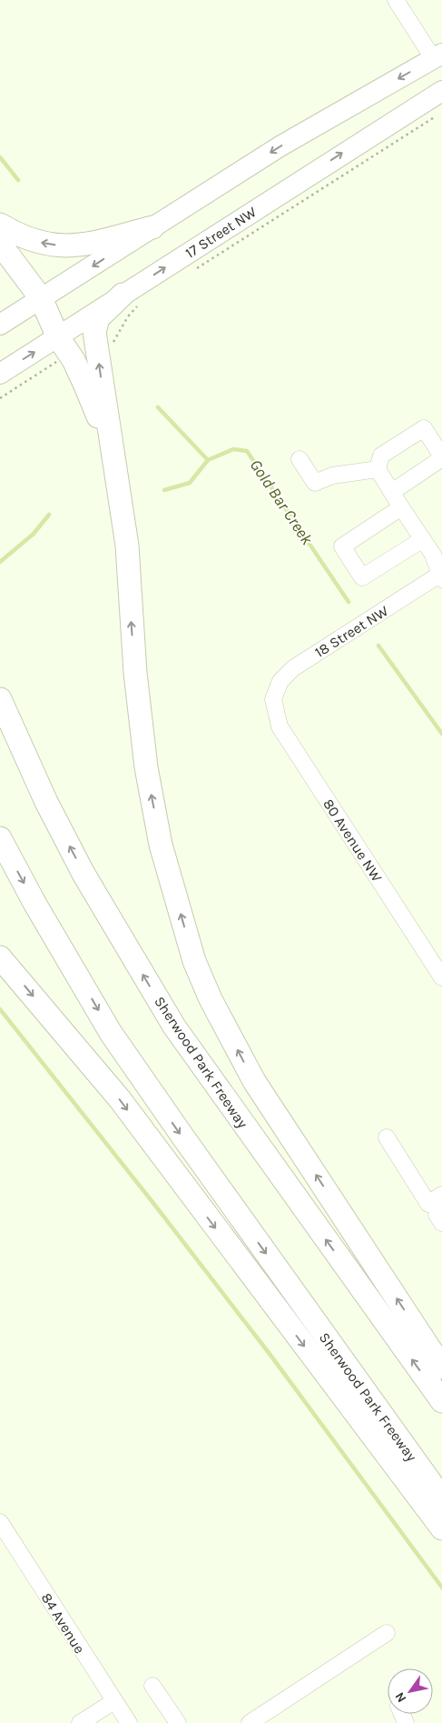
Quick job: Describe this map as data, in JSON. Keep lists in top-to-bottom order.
{
  "streets": {
    "highway": ["Sherwood Park Freeway"],
    "main road": ["17 Street NW"],
    "street": ["18 Street NW", "80 Avenue NW", "84 Avenue"]
  },
  "crossings": [
    ["18 Street NW", "80 Avenue NW"]
  ],
  "water": ["Gold Bar Creek"],
  "north": "bottom left"
}
